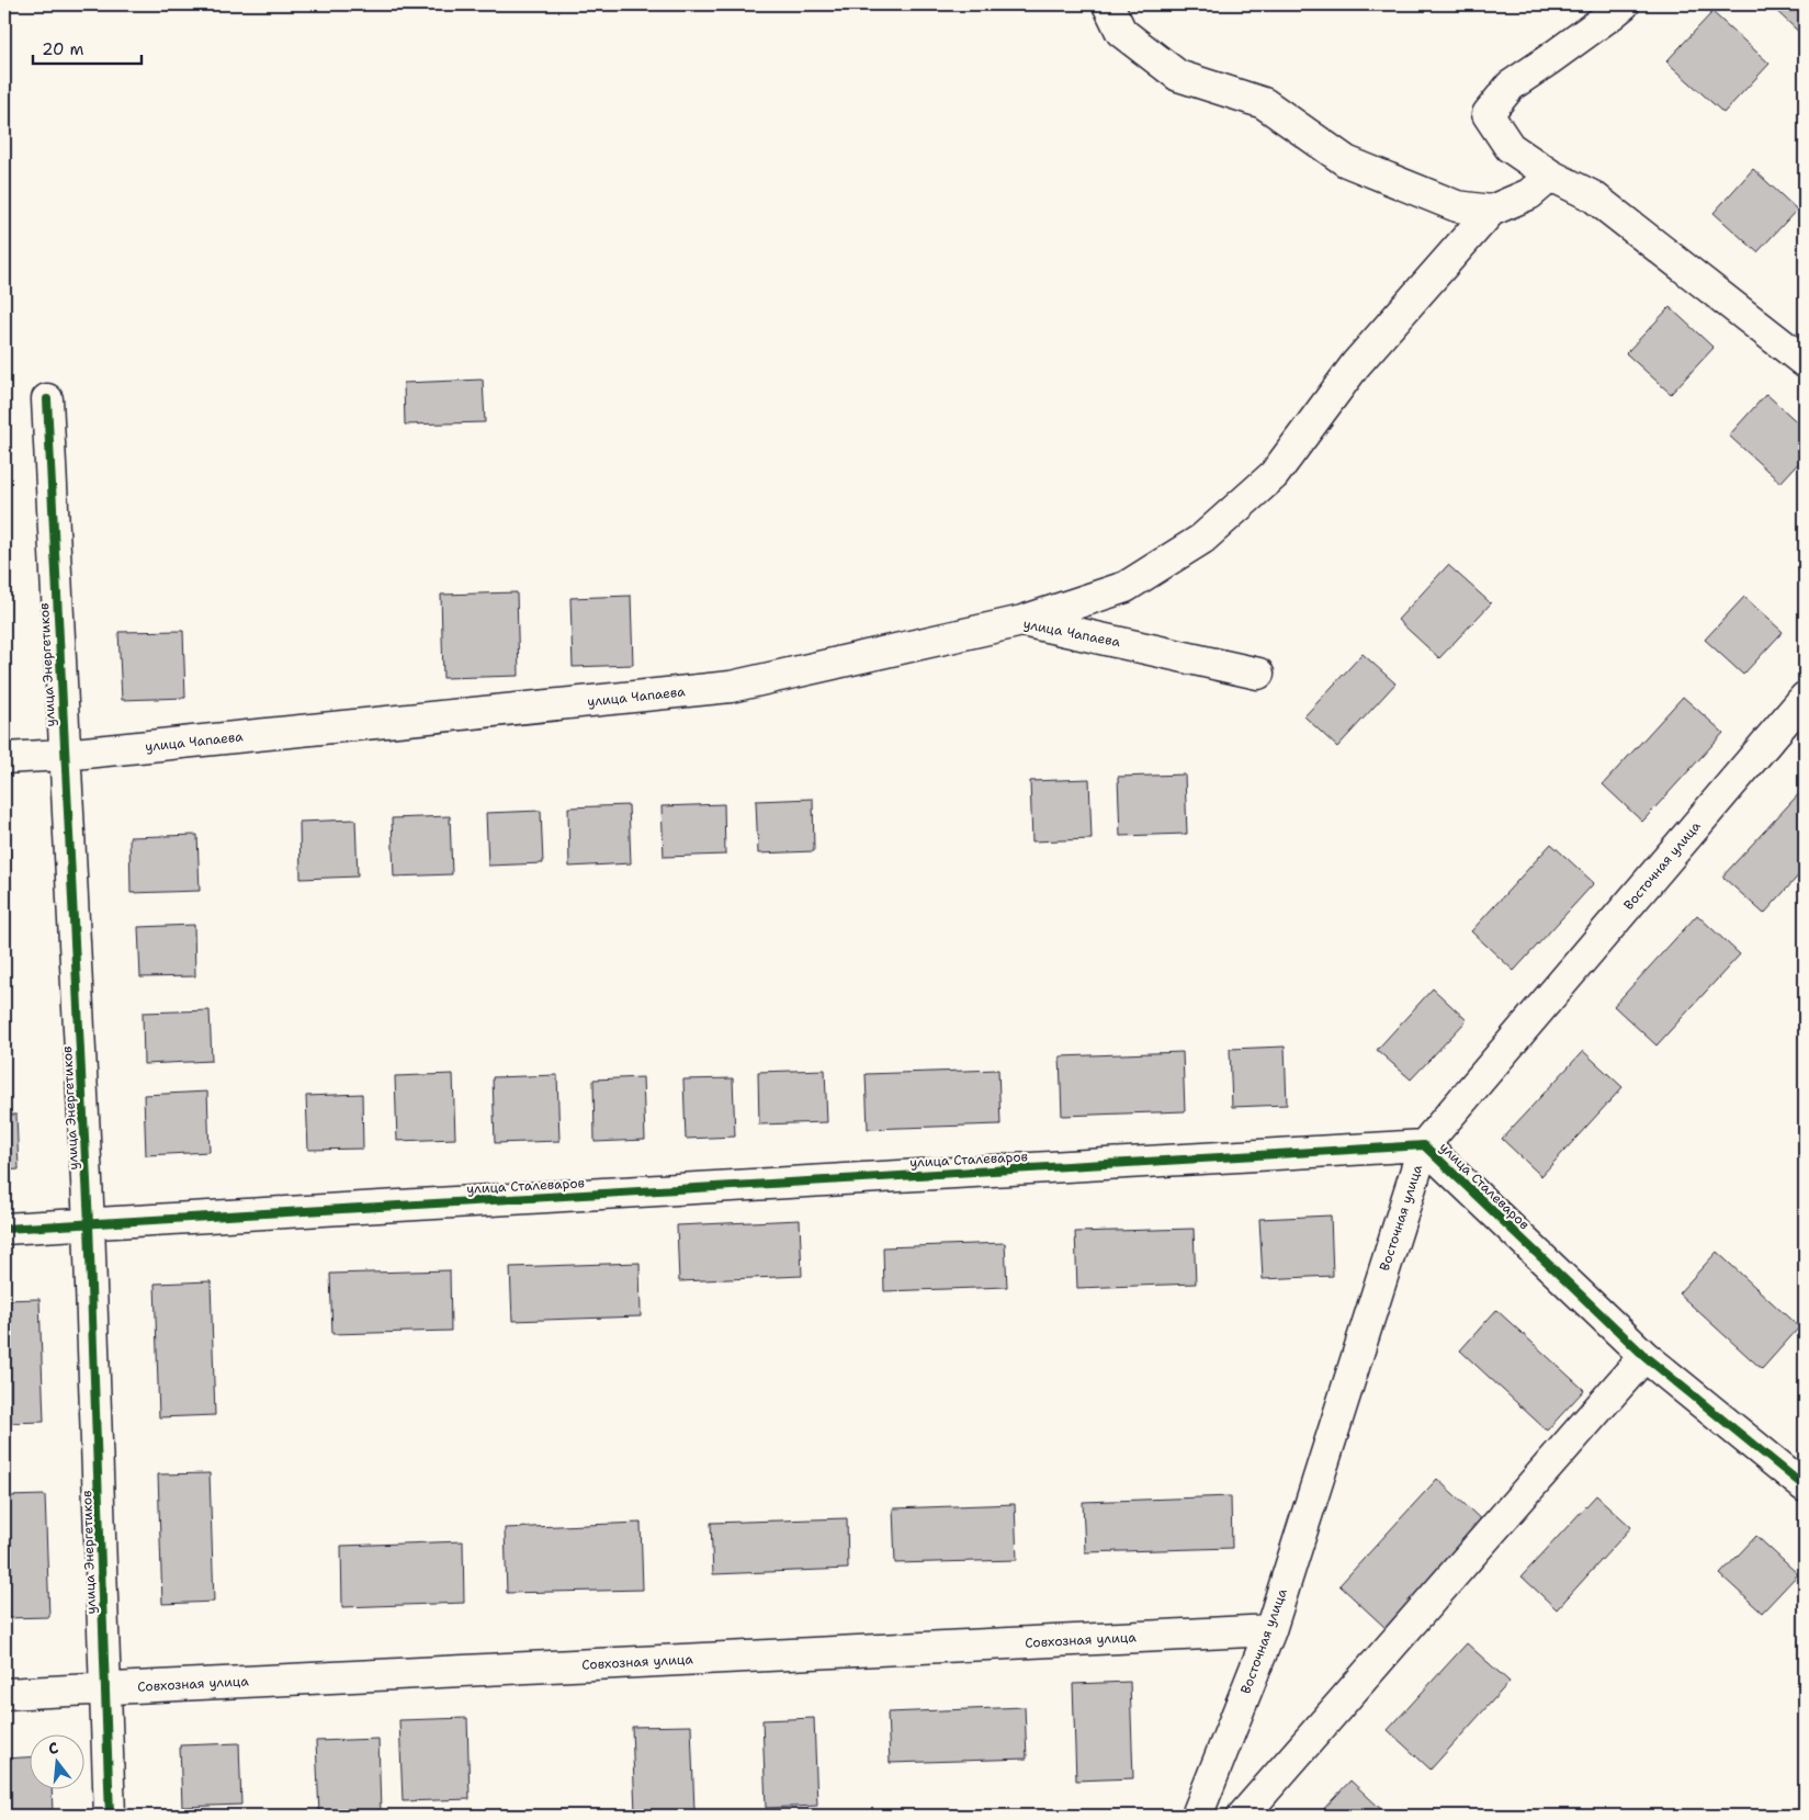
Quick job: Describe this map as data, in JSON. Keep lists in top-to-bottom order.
{
  "streets": {
    "street": [
      "улица Чапаева",
      "улица Энергетиков",
      "Восточная улица",
      "улица Сталеваров",
      "Совхозная улица"
    ]
  },
  "crossings": [
    ["улица Чапаева", "улица Энергетиков"],
    ["улица Энергетиков", "улица Сталеваров"],
    ["улица Энергетиков", "Совхозная улица"],
    ["Восточная улица", "улица Сталеваров"],
    ["Восточная улица", "Совхозная улица"]
  ],
  "scale_bar": "20 m",
  "north": "top"
}
